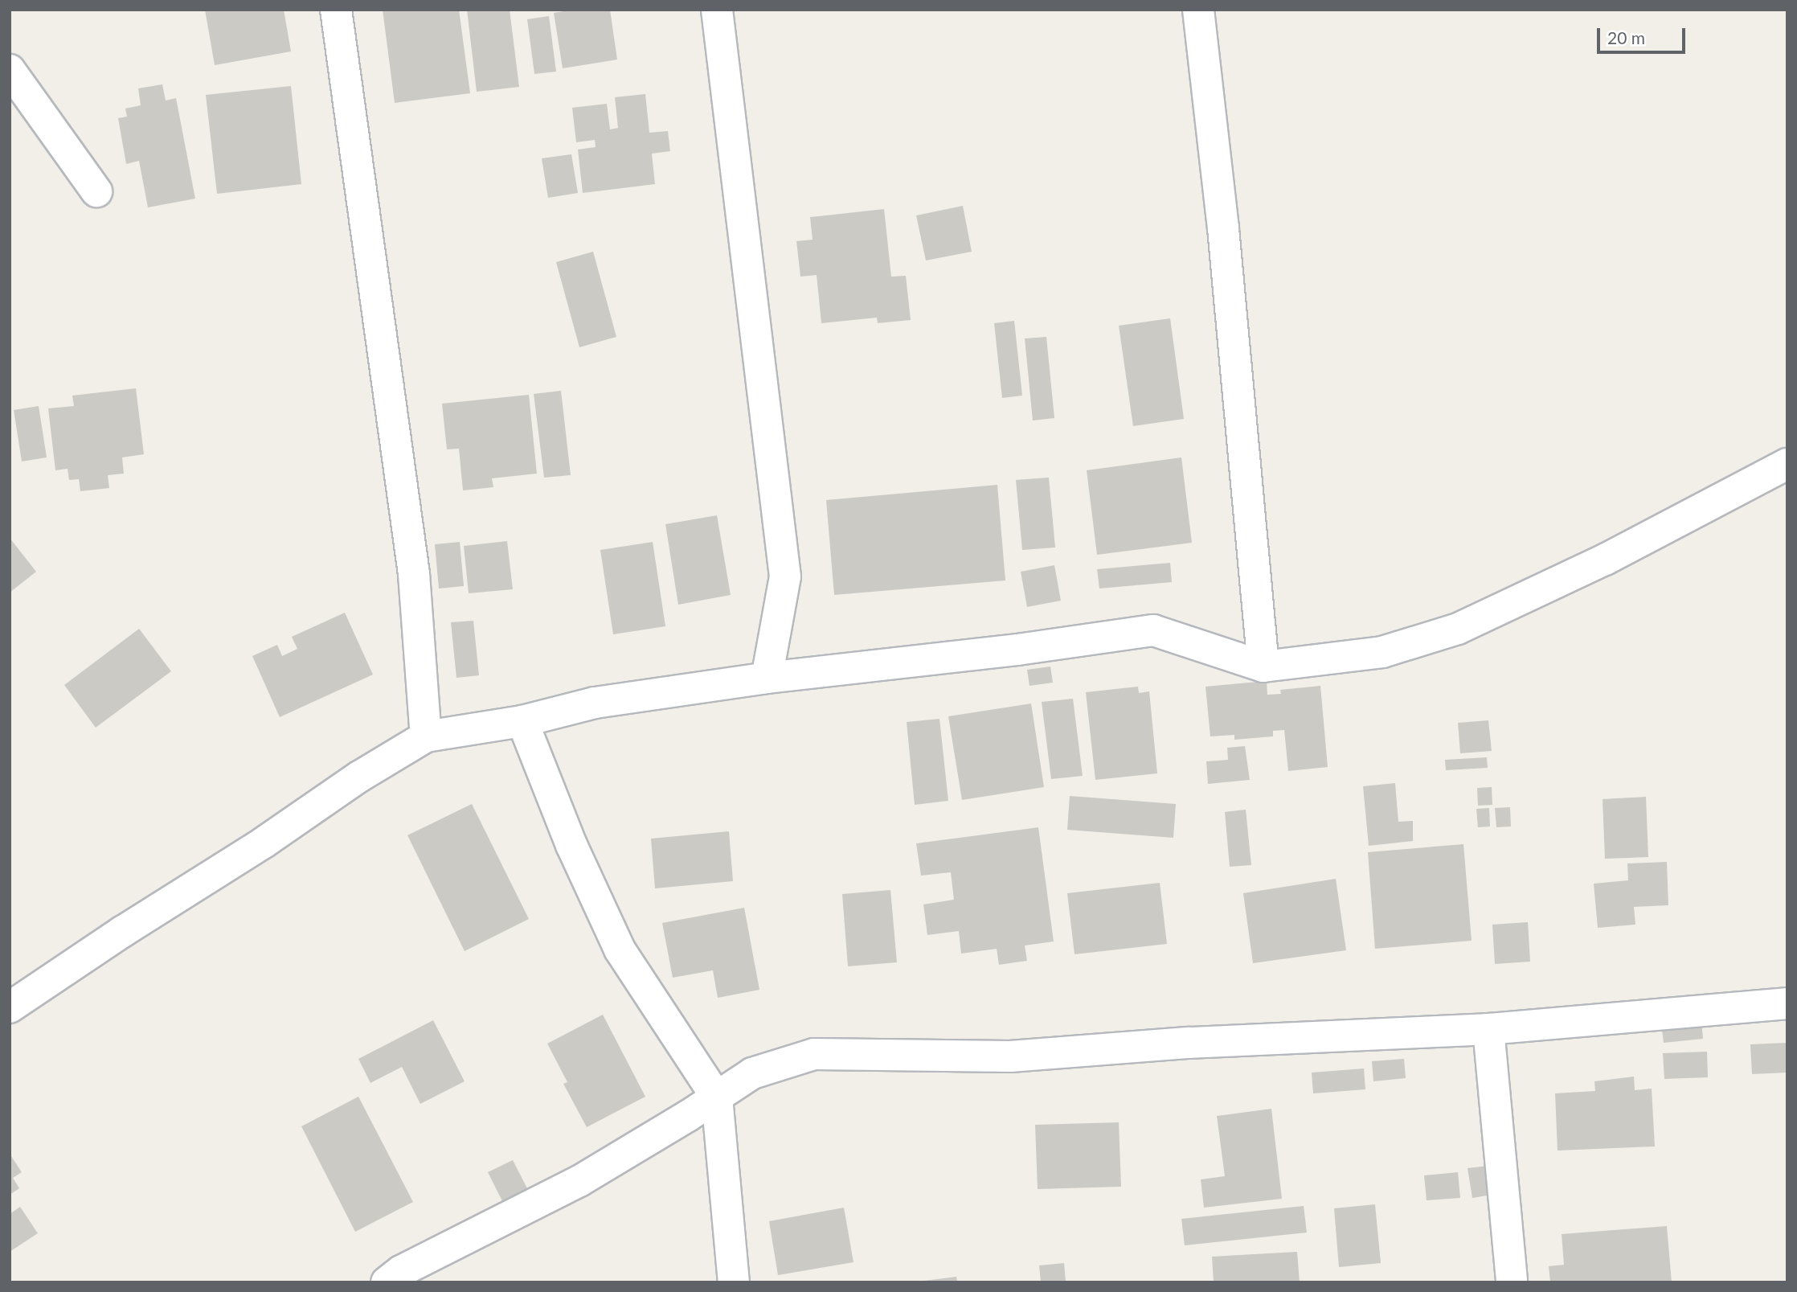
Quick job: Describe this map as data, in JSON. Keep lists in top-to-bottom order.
{
  "scale_bar": "20 m"
}
